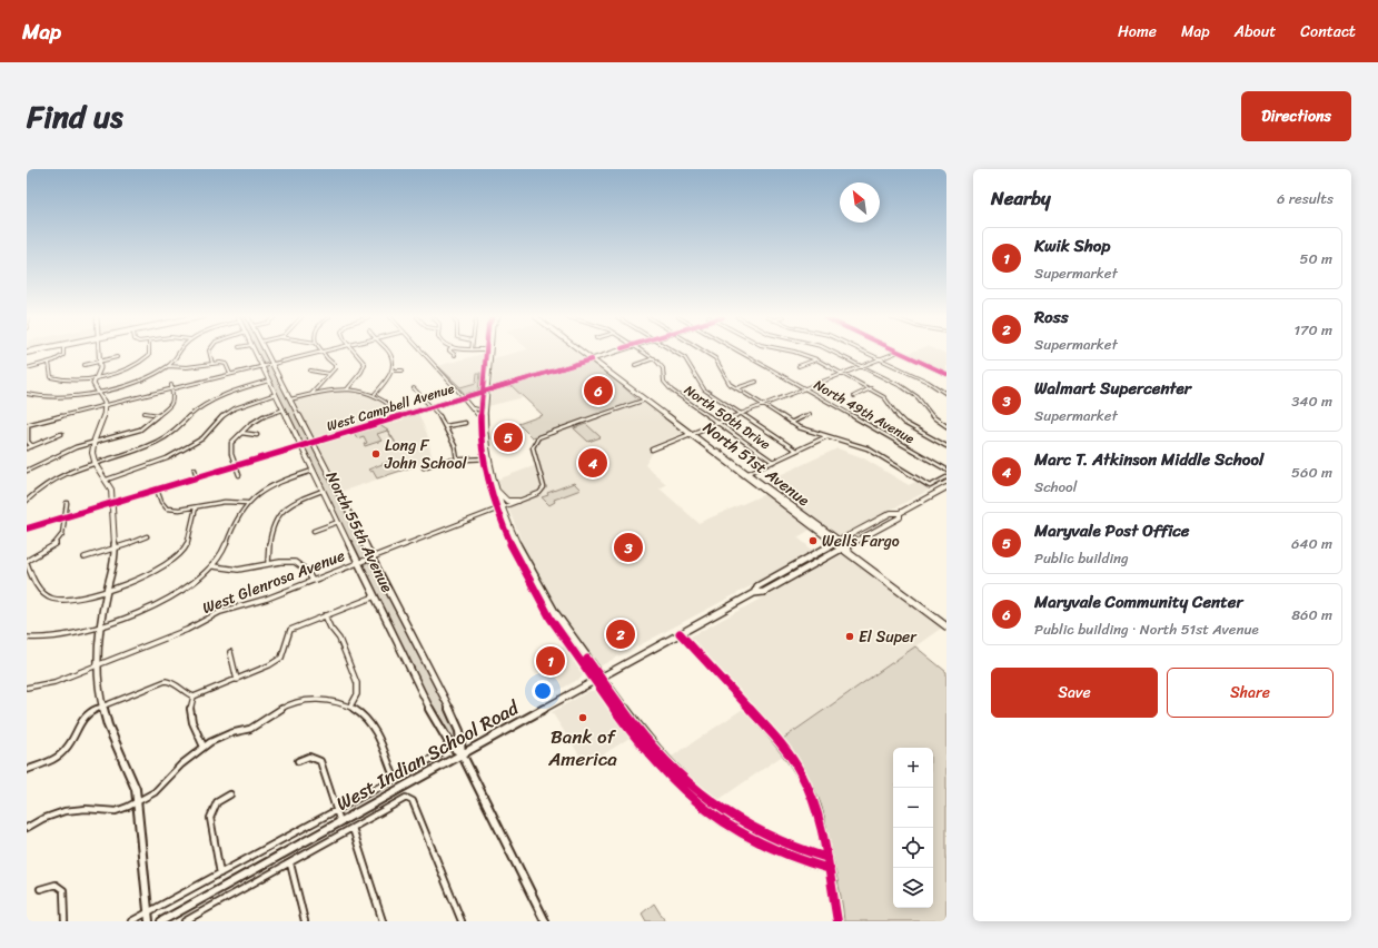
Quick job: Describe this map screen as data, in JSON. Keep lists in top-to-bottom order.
{
  "streets": {
    "main road": ["North 51st Avenue"],
    "street": [
      "West Campbell Avenue",
      "North 49th Avenue",
      "North 50th Drive",
      "North 55th Avenue",
      "West Glenrosa Avenue",
      "West Indian School Road"
    ]
  },
  "crossings": [
    ["West Campbell Avenue", "North 51st Avenue"],
    ["West Campbell Avenue", "North 55th Avenue"],
    ["North 51st Avenue", "West Glenrosa Avenue"],
    ["North 51st Avenue", "West Indian School Road"],
    ["North 55th Avenue", "West Glenrosa Avenue"],
    ["North 55th Avenue", "West Indian School Road"]
  ],
  "places": [
    "Long F John School",
    "Wells Fargo",
    "El Super",
    "Bank of America"
  ],
  "north": "top left",
  "page": {
    "header": "Map",
    "nav": [
      "Home",
      "Map",
      "About",
      "Contact"
    ],
    "title": "Find us",
    "buttons": [
      "Directions",
      ["Save", "Share"]
    ],
    "heading": ["Nearby", "6 results"],
    "list": [
      {
        "mark": "1",
        "name": "Kwik Shop",
        "note": "Supermarket",
        "value": "50 m"
      },
      {
        "mark": "2",
        "name": "Ross",
        "note": "Supermarket",
        "value": "170 m"
      },
      {
        "mark": "3",
        "name": "Walmart Supercenter",
        "note": "Supermarket",
        "value": "340 m"
      },
      {
        "mark": "4",
        "name": "Marc T. Atkinson Middle School",
        "note": "School",
        "value": "560 m"
      },
      {
        "mark": "5",
        "name": "Maryvale Post Office",
        "note": "Public building",
        "value": "640 m"
      },
      {
        "mark": "6",
        "name": "Maryvale Community Center",
        "note": "Public building · North 51st Avenue",
        "value": "860 m"
      }
    ],
    "pins": [
      "6",
      "5",
      "4",
      "3",
      "2",
      "1"
    ],
    "map_buttons": ["+", "−"]
  }
}
